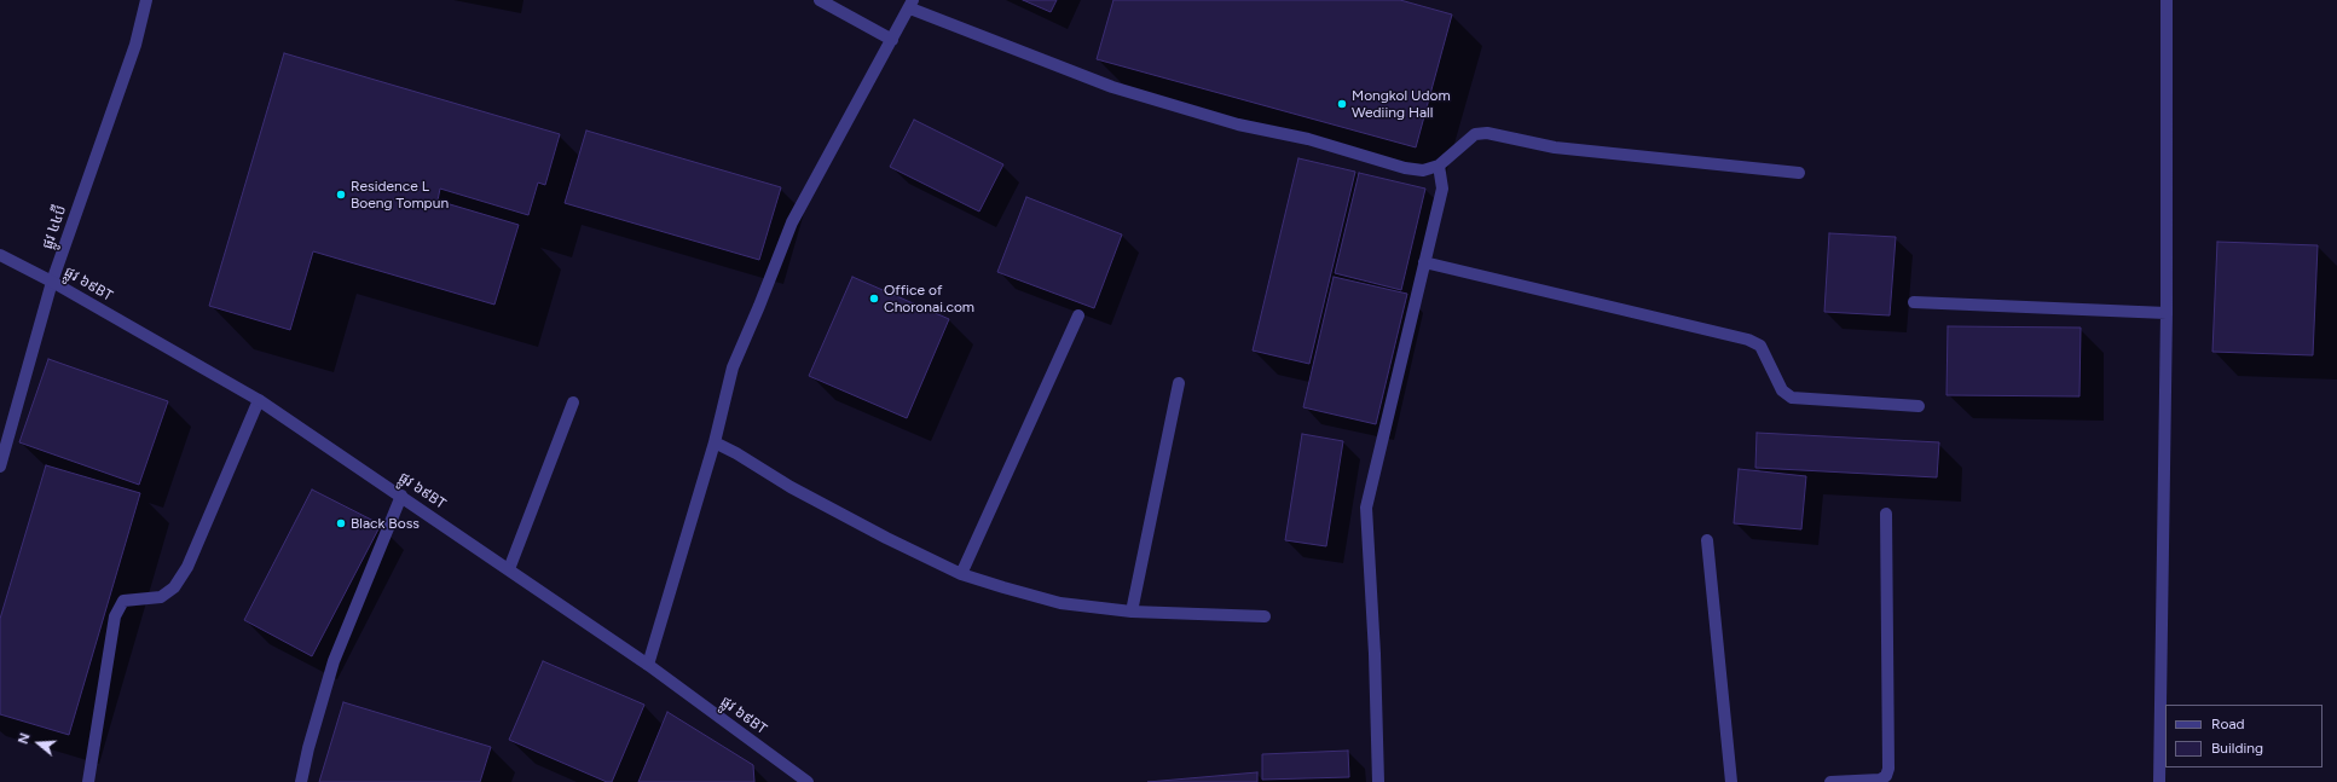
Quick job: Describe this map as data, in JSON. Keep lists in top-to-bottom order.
{
  "streets": {
    "street": ["ផ្លូវ ៤៤ប៊ី", "ផ្លូវ ៦៩BT"]
  },
  "crossings": [
    ["ផ្លូវ ៤៤ប៊ី", "ផ្លូវ ៦៩BT"]
  ],
  "places": [
    "Mongkol Udom Wediing Hall",
    "Residence L Boeng Tompun",
    "Office of Choronai.com",
    "Black Boss"
  ],
  "legend": ["Road", "Building"],
  "north": "left"
}
